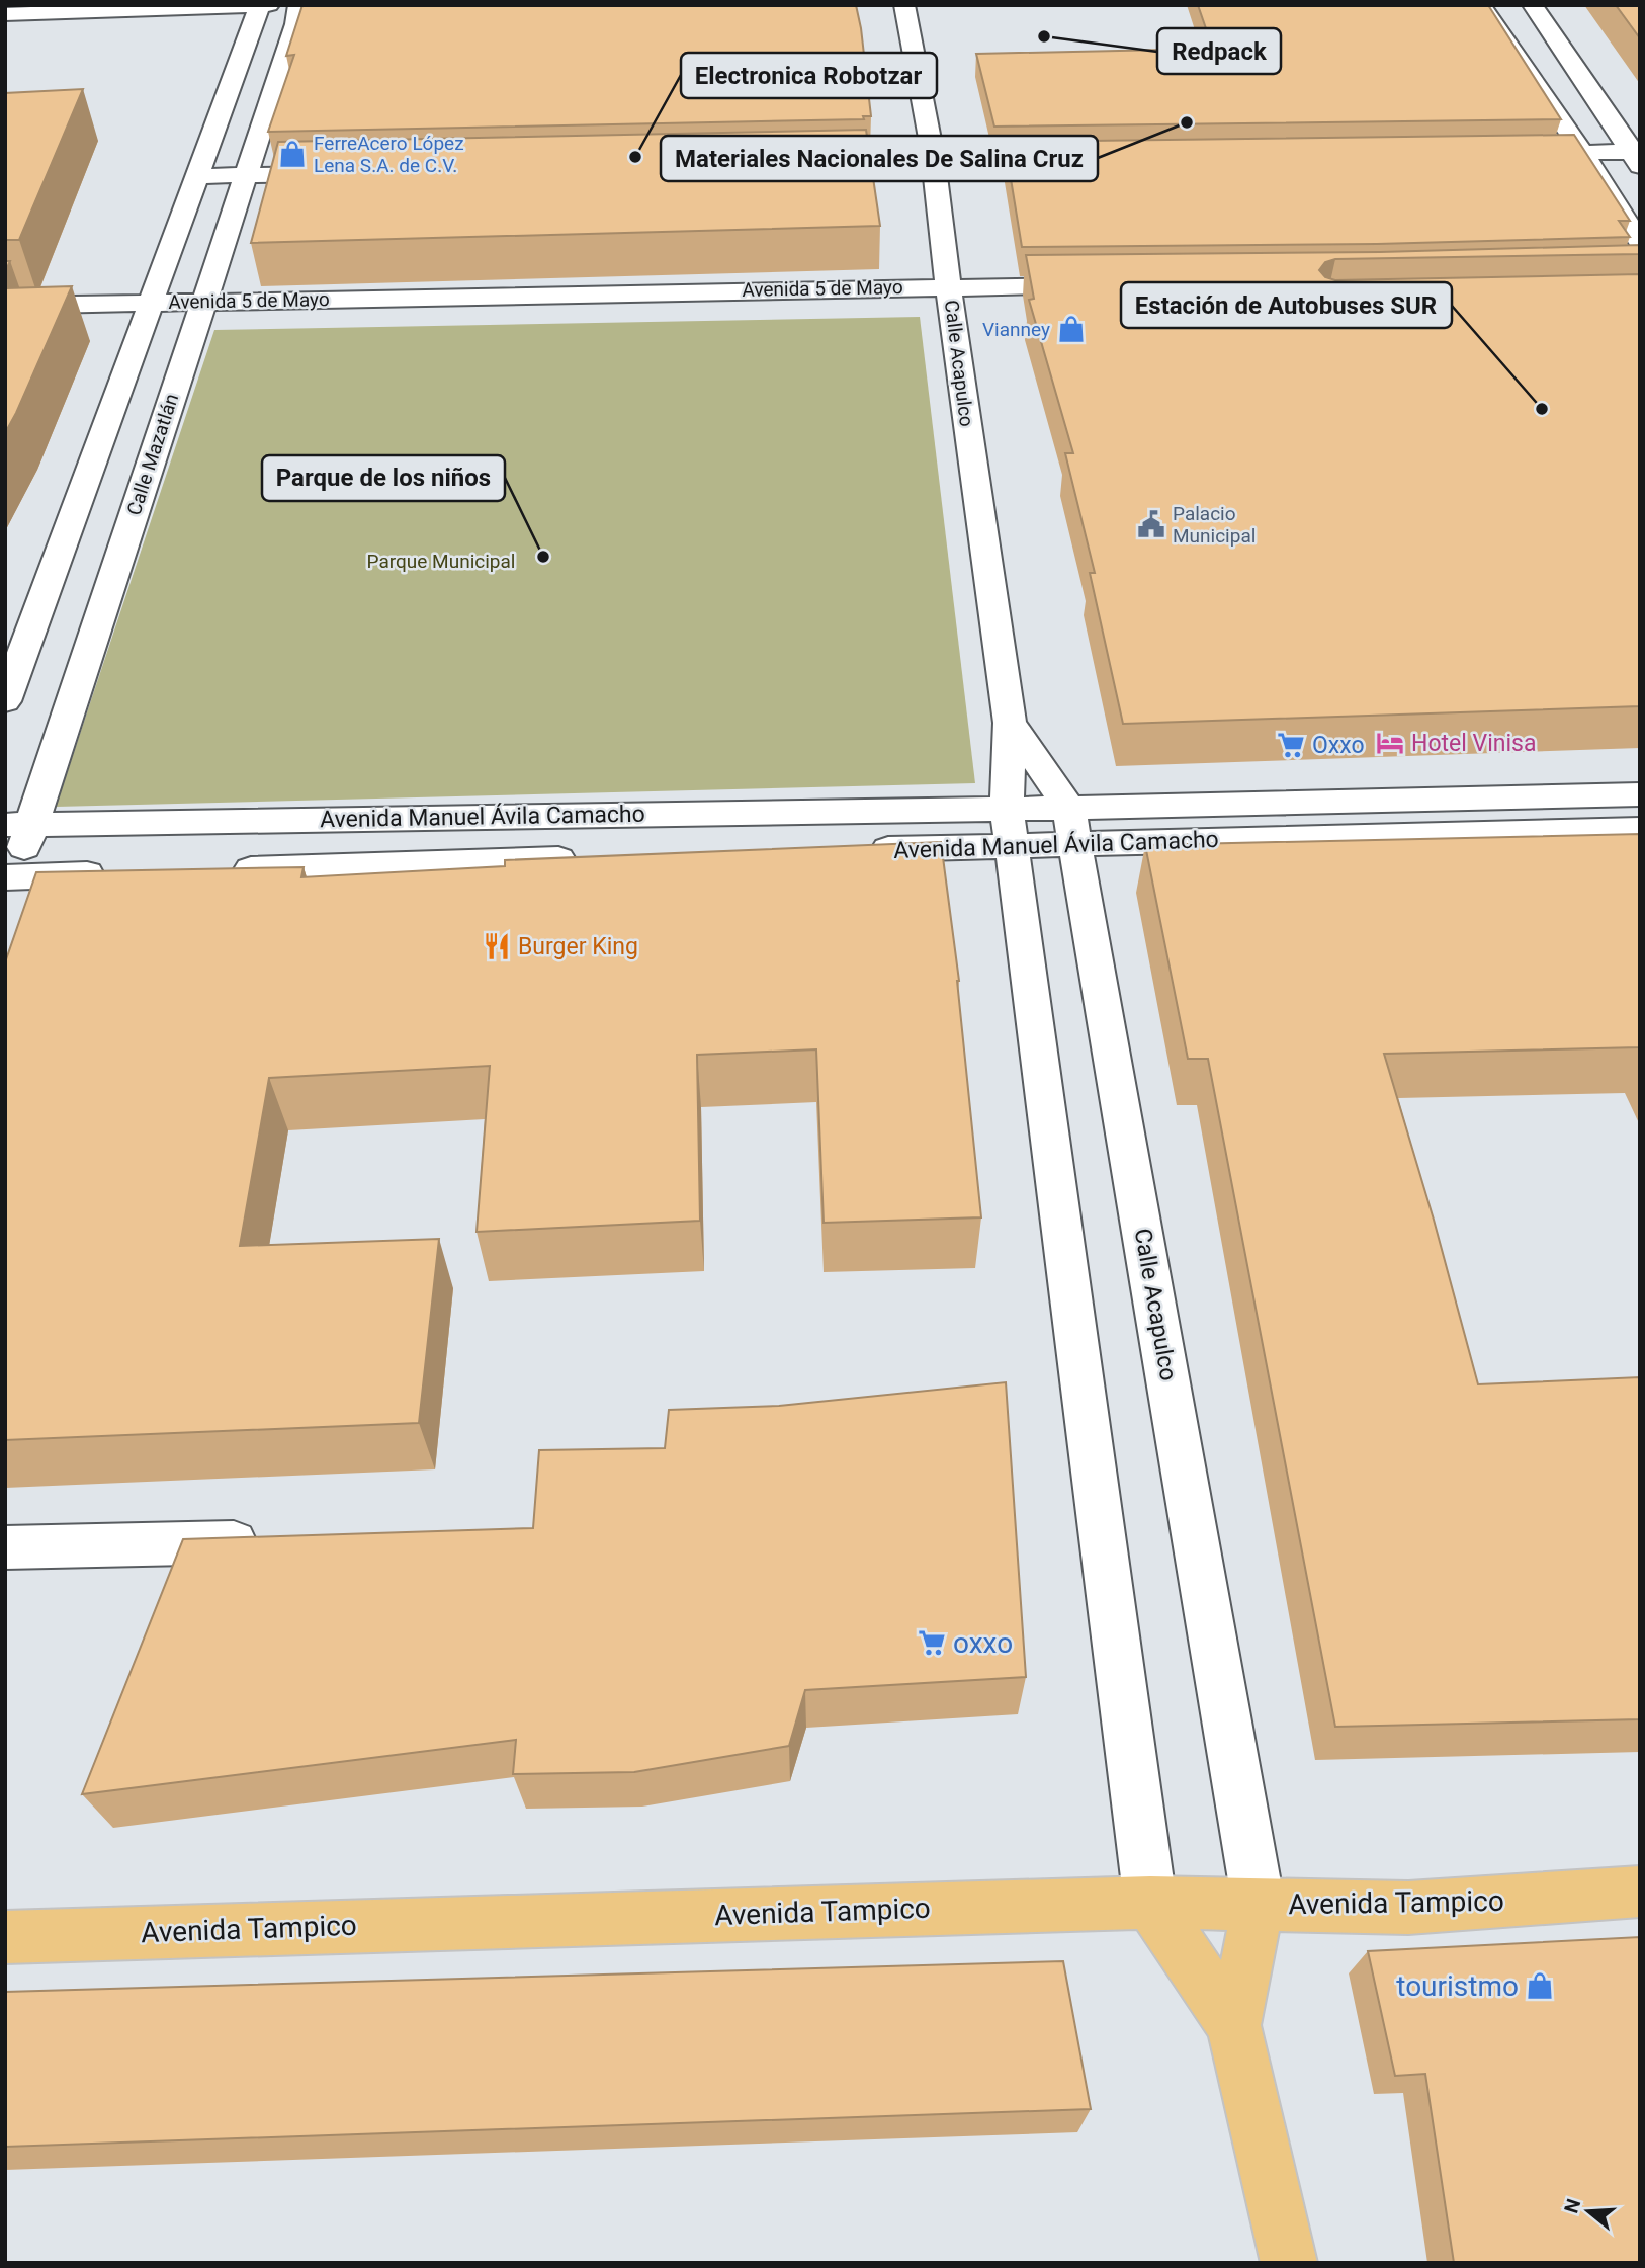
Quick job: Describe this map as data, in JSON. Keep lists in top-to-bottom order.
{
  "streets": {
    "main road": ["Avenida Tampico"],
    "street": [
      "Avenida 5 de Mayo",
      "Calle Acapulco",
      "Calle Mazatlán",
      "Avenida Manuel Ávila Camacho"
    ]
  },
  "crossings": [
    ["Avenida 5 de Mayo", "Calle Acapulco"],
    ["Avenida 5 de Mayo", "Calle Mazatlán"],
    ["Calle Acapulco", "Avenida Manuel Ávila Camacho"],
    ["Calle Acapulco", "Avenida Tampico"],
    ["Calle Mazatlán", "Avenida Manuel Ávila Camacho"]
  ],
  "parks": ["Parque Municipal"],
  "places": {
    "other": [
      "Redpack",
      "Materiales Nacionales De Salina Cruz",
      "Electronica Robotzar",
      "Estación de Autobuses SUR",
      "Parque de los niños"
    ],
    "shop": ["FerreAcero López Lena S.A. de C.V.", "Vianney", "touristmo"],
    "public building": ["Palacio Municipal"],
    "hotel": ["Hotel Vinisa"],
    "supermarket": ["Oxxo", "oxxo"],
    "restaurant": ["Burger King"]
  },
  "north": "left"
}
